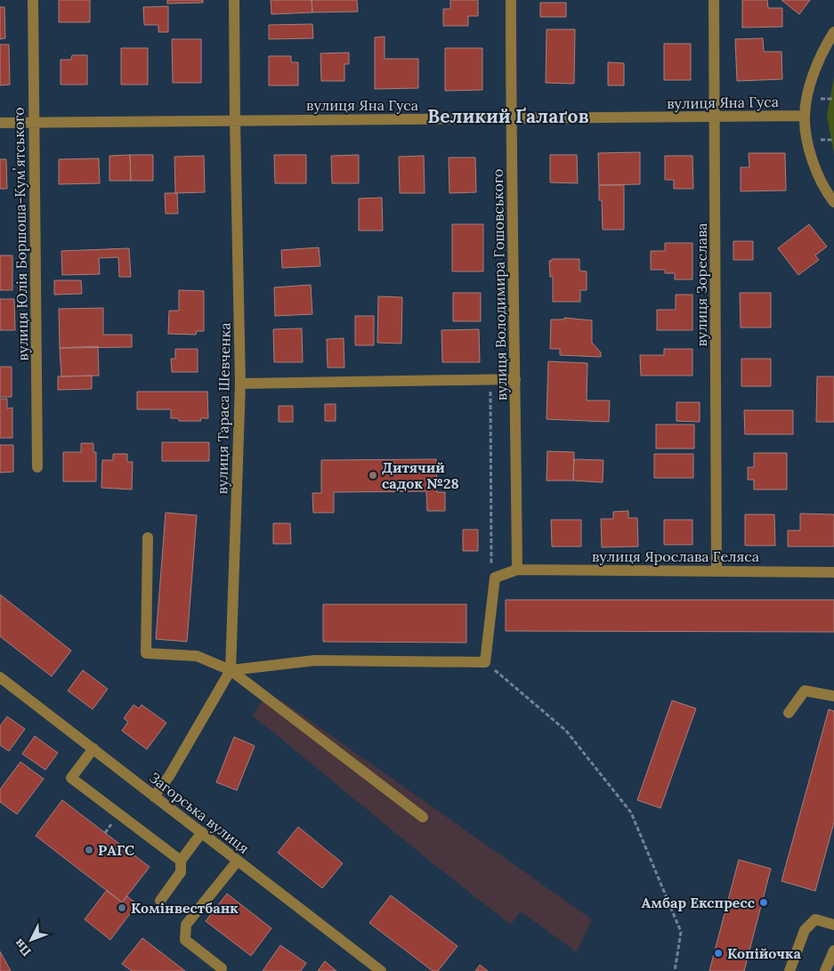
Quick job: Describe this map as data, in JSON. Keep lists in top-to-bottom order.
{
  "streets": {
    "street": [
      "вулиця Яна Гуса",
      "вулиця Юлія Боршоша-Кумʼятського",
      "вулиця Володимира Гошовського",
      "вулиця Зореслава",
      "вулиця Тараса Шевченка",
      "вулиця Ярослава Геляса",
      "Загорська вулиця"
    ]
  },
  "crossings": [
    ["вулиця Яна Гуса", "вулиця Юлія Боршоша-Кумʼятського"],
    ["вулиця Яна Гуса", "вулиця Володимира Гошовського"],
    ["вулиця Яна Гуса", "вулиця Зореслава"],
    ["вулиця Яна Гуса", "вулиця Тараса Шевченка"],
    ["вулиця Володимира Гошовського", "вулиця Ярослава Геляса"],
    ["вулиця Зореслава", "вулиця Ярослава Геляса"],
    ["вулиця Тараса Шевченка", "Загорська вулиця"]
  ],
  "districts": ["Великий Ґалаґов"],
  "places": [
    "Дитячий садок №28",
    "РАГС",
    "Амбар Експресс",
    "Комінвестбанк",
    "Копійочка"
  ],
  "north": "bottom left"
}
